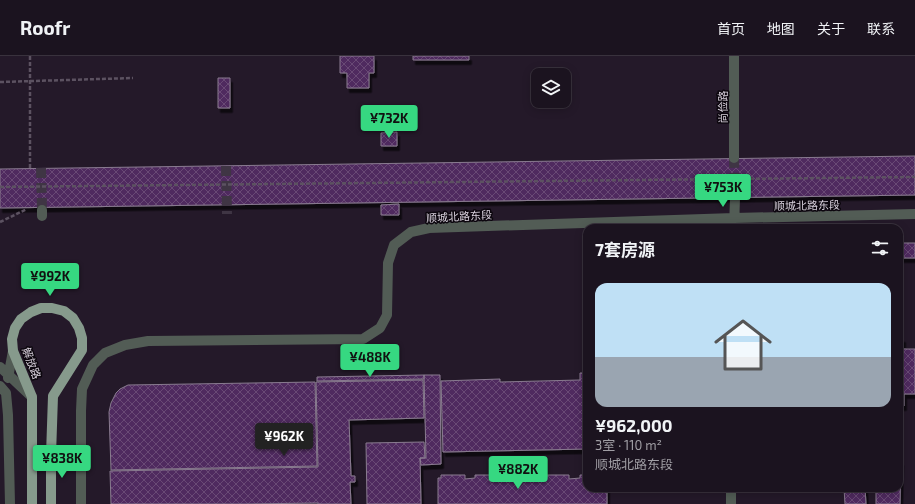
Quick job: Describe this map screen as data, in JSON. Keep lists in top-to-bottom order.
{
  "streets": {
    "main road": ["解放路"],
    "street": ["尚俭路", "顺城北路东段"]
  },
  "page": {
    "header": "Roofr",
    "nav": [
      "首页",
      "地图",
      "关于",
      "联系"
    ],
    "price": [
      "¥732K",
      "¥753K",
      "¥992K",
      "¥488K",
      "¥962K",
      "¥838K",
      "¥882K"
    ],
    "heading": "7套房源",
    "list": [
      {
        "name": "¥962,000",
        "note": "3室 · 110 m² · 顺城北路东段"
      }
    ]
  }
}
